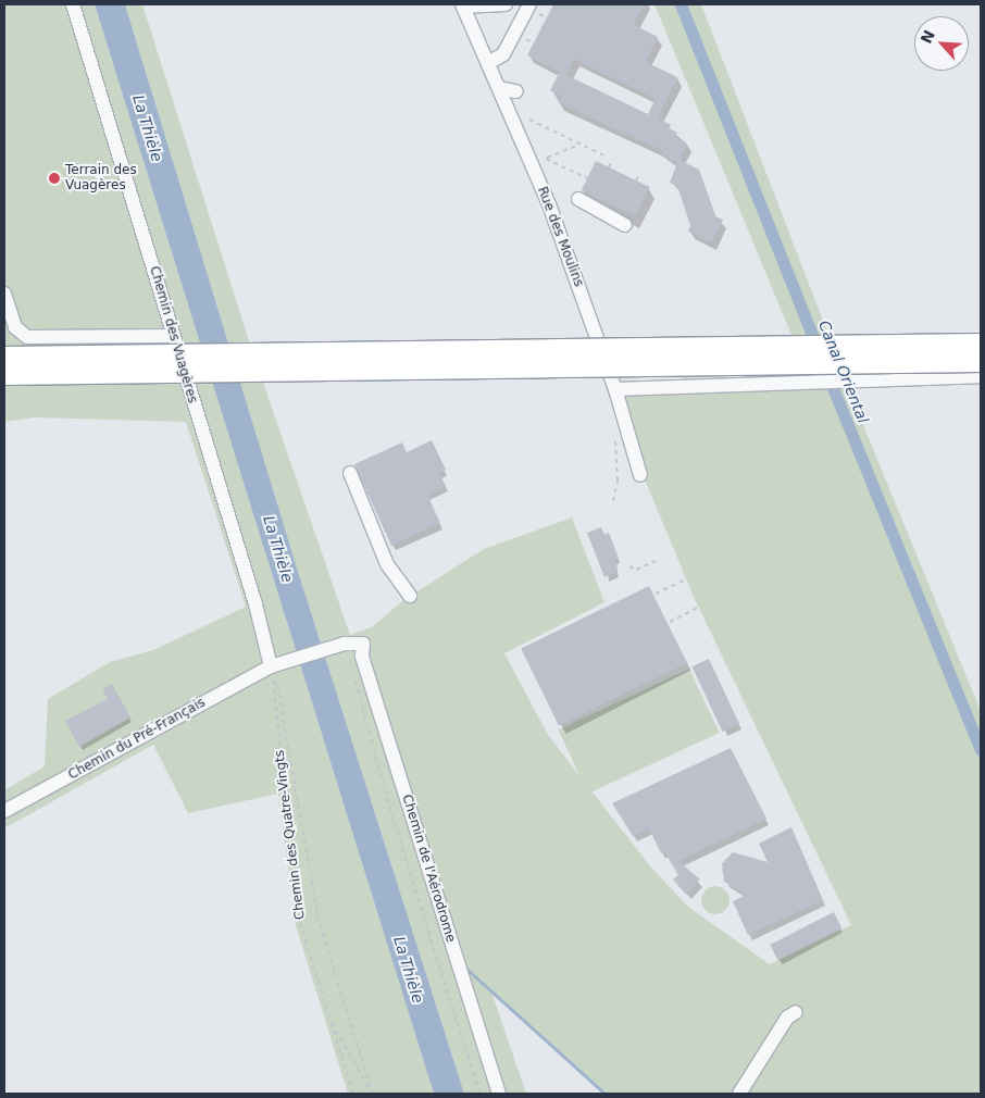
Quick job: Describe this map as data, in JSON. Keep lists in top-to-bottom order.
{
  "streets": {
    "street": [
      "Rue des Moulins",
      "Chemin des Vuagères",
      "Chemin du Pré-Français",
      "Chemin de l'Aérodrome"
    ],
    "path": ["Chemin des Quatre-Vingts"]
  },
  "crossings": [
    ["Chemin des Vuagères", "Chemin du Pré-Français"],
    ["Chemin des Vuagères", "Chemin des Quatre-Vingts"],
    ["Chemin du Pré-Français", "Chemin des Quatre-Vingts"],
    ["Chemin du Pré-Français", "Chemin de l'Aérodrome"]
  ],
  "water": ["La Thièle", "Canal Oriental"],
  "places": ["Terrain des Vuagères"],
  "north": "top left"
}
